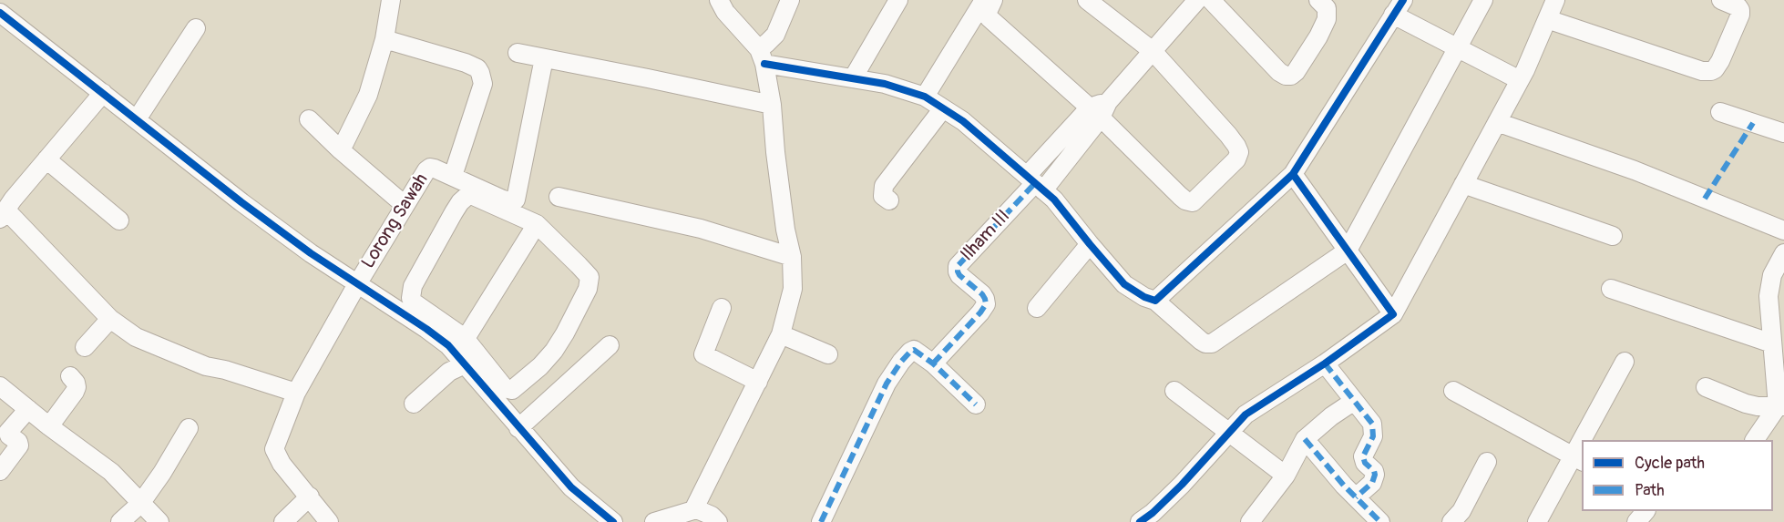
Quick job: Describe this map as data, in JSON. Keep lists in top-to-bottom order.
{
  "streets": {
    "street": ["Lorong Sawah", "Ilham III"]
  },
  "legend": ["Cycle path", "Path"]
}
